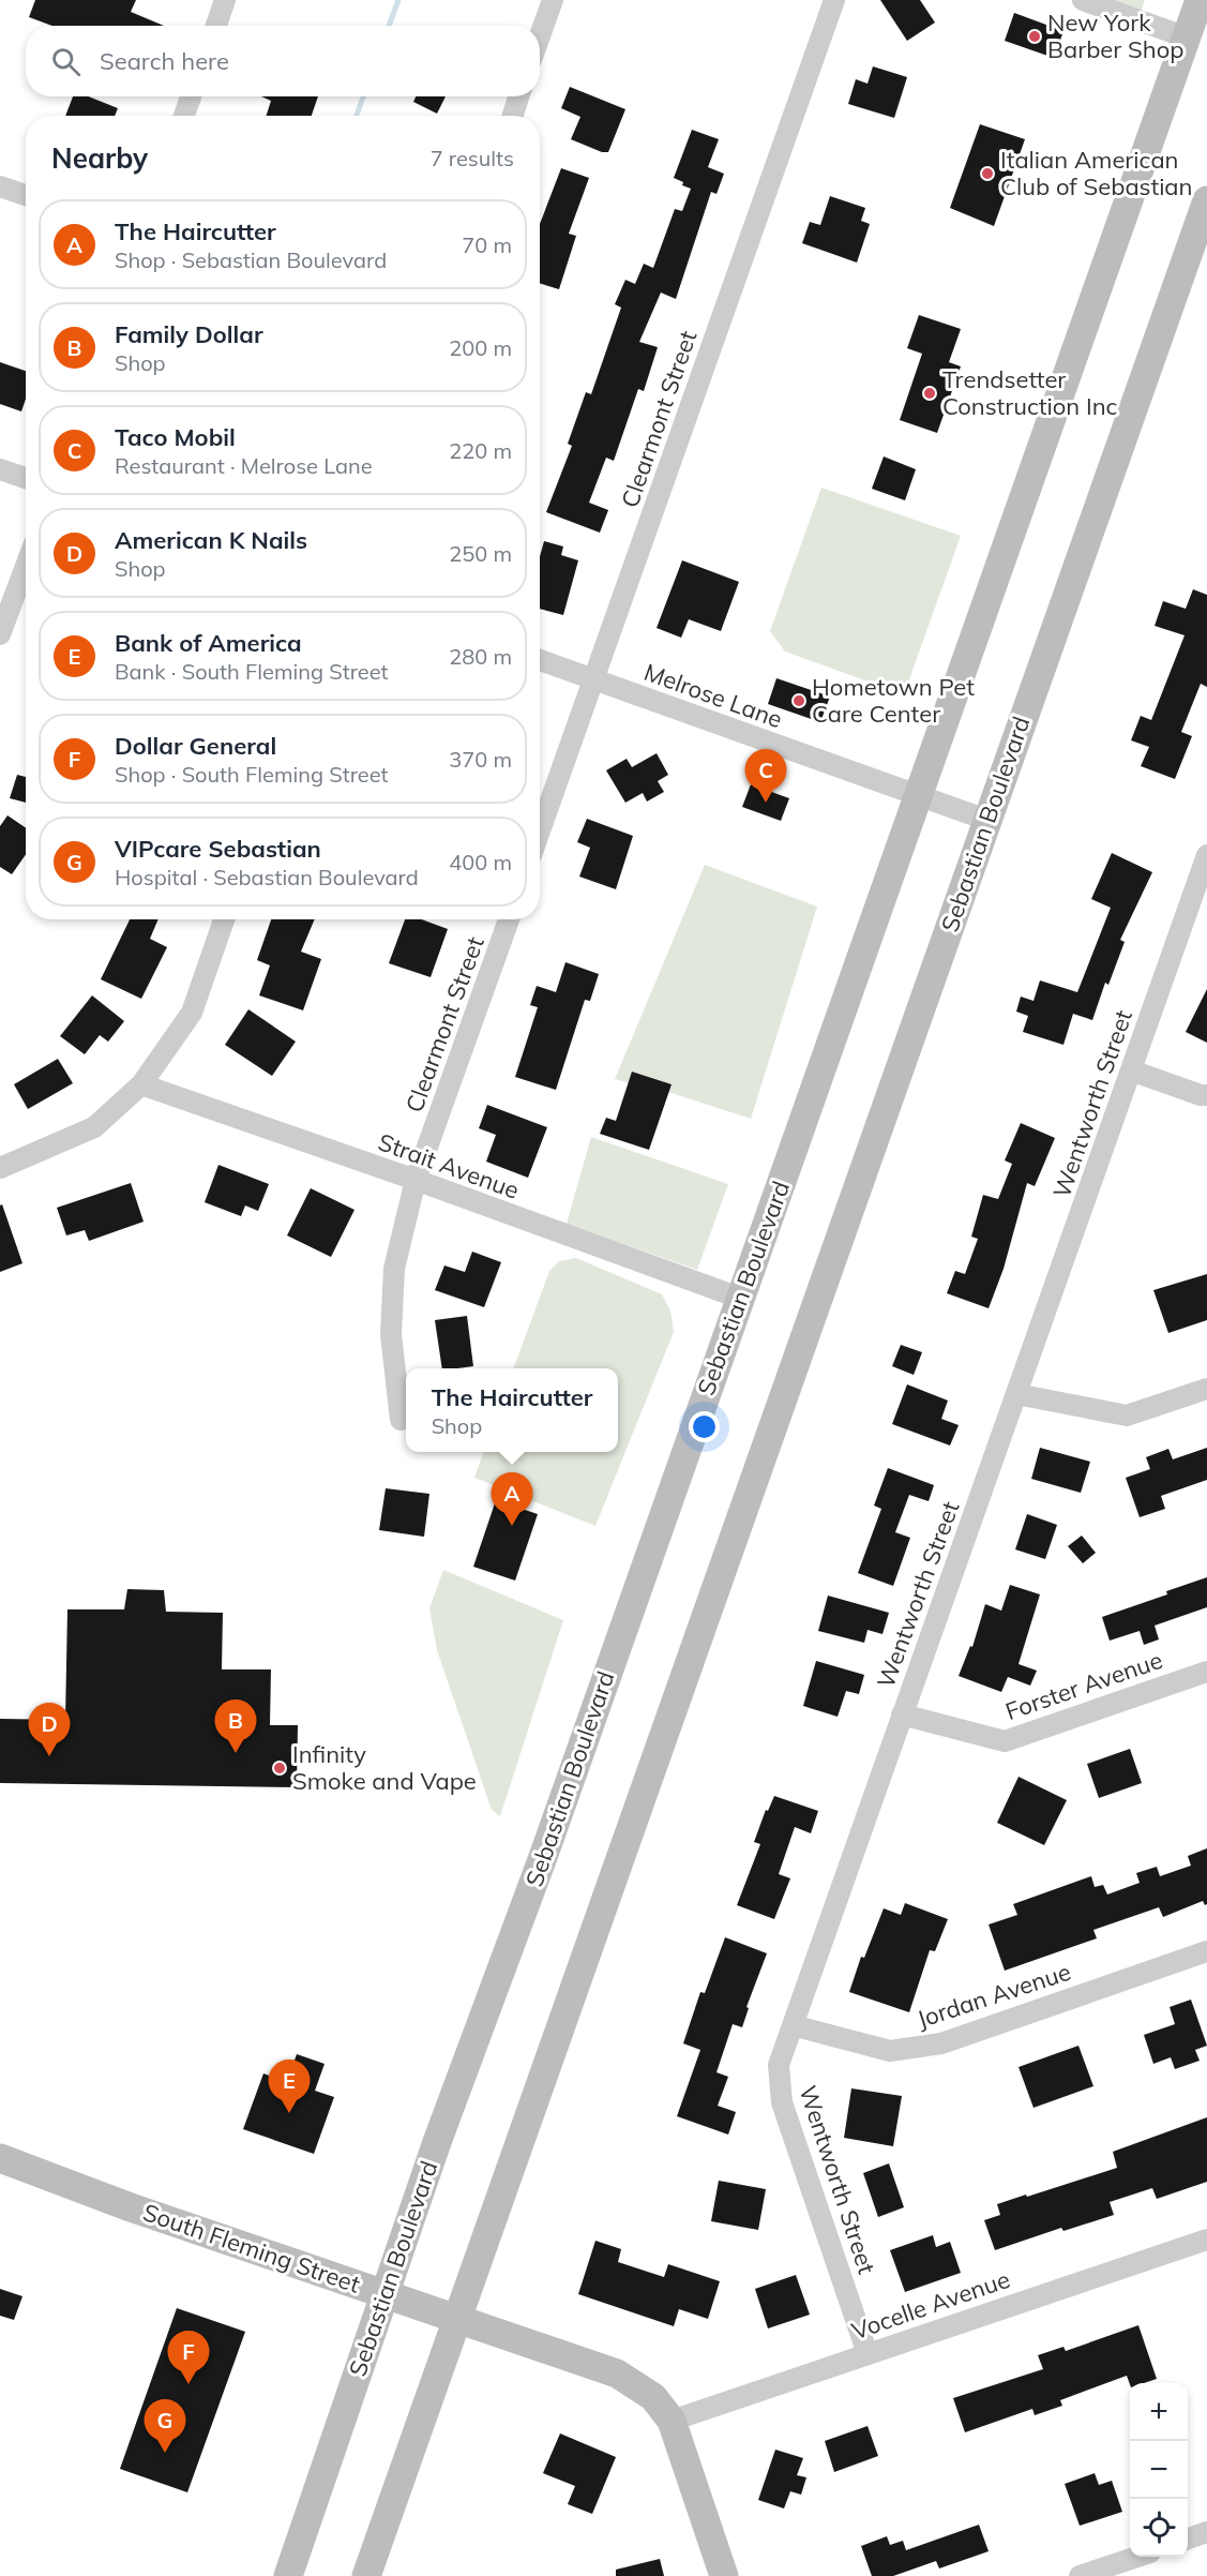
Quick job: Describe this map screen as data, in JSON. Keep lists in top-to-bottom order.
{
  "streets": {
    "main road": ["Sebastian Boulevard", "South Fleming Street"],
    "street": [
      "Clearmont Street",
      "Melrose Lane",
      "Wentworth Street",
      "Strait Avenue",
      "Forster Avenue",
      "Jordan Avenue",
      "Vocelle Avenue"
    ]
  },
  "crossings": [
    ["Clearmont Street", "Melrose Lane"],
    ["Clearmont Street", "Strait Avenue"],
    ["Melrose Lane", "Sebastian Boulevard"],
    ["Sebastian Boulevard", "Strait Avenue"],
    ["Sebastian Boulevard", "South Fleming Street"],
    ["Wentworth Street", "Forster Avenue"],
    ["Wentworth Street", "Jordan Avenue"],
    ["Wentworth Street", "Vocelle Avenue"],
    ["South Fleming Street", "Vocelle Avenue"]
  ],
  "places": [
    "New York Barber Shop",
    "Italian American Club of Sebastian",
    "Trendsetter Construction Inc",
    "Hometown Pet Care Center",
    "Infinity Smoke and Vape"
  ],
  "page": {
    "search": "Search here",
    "heading": ["Nearby", "7 results"],
    "list": [
      {
        "mark": "A",
        "name": "The Haircutter",
        "note": "Shop · Sebastian Boulevard",
        "value": "70 m"
      },
      {
        "mark": "B",
        "name": "Family Dollar",
        "note": "Shop",
        "value": "200 m"
      },
      {
        "mark": "C",
        "name": "Taco Mobil",
        "note": "Restaurant · Melrose Lane",
        "value": "220 m"
      },
      {
        "mark": "D",
        "name": "American K Nails",
        "note": "Shop",
        "value": "250 m"
      },
      {
        "mark": "E",
        "name": "Bank of America",
        "note": "Bank · South Fleming Street",
        "value": "280 m"
      },
      {
        "mark": "F",
        "name": "Dollar General",
        "note": "Shop · South Fleming Street",
        "value": "370 m"
      },
      {
        "mark": "G",
        "name": "VIPcare Sebastian",
        "note": "Hospital · Sebastian Boulevard",
        "value": "400 m"
      }
    ],
    "pins": [
      "C",
      "A",
      "B",
      "D",
      "E",
      "F",
      "G"
    ],
    "popup": ["The Haircutter", "Shop"],
    "map_buttons": ["+", "−"]
  }
}
